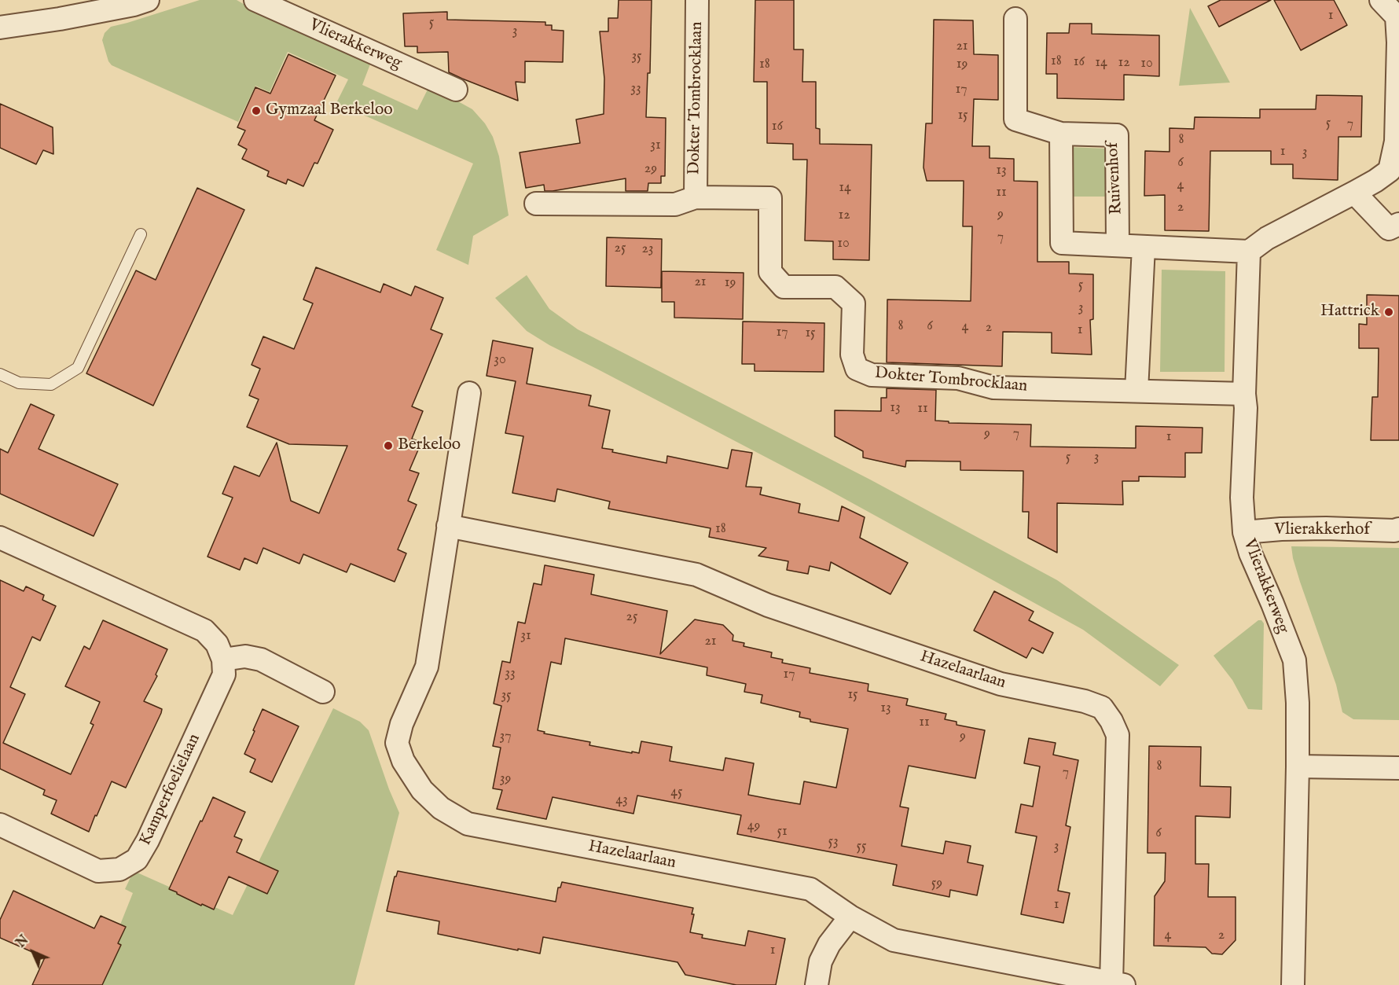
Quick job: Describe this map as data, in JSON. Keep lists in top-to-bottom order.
{
  "streets": {
    "street": [
      "Vlierakkerweg",
      "Dokter Tombrocklaan",
      "Ruivenhof",
      "Vlierakkerhof",
      "Hazelaarlaan",
      "Kamperfoelielaan"
    ]
  },
  "crossings": [
    ["Vlierakkerweg", "Dokter Tombrocklaan"],
    ["Vlierakkerweg", "Vlierakkerhof"]
  ],
  "places": ["Gymzaal Berkeloo", "Hattrick", "Berkeloo"],
  "house_numbers": [
    "1",
    "5",
    "3",
    "21",
    "35",
    "18",
    "16",
    "14",
    "12",
    "10",
    "18",
    "19",
    "33",
    "17",
    "15",
    "5",
    "7",
    "16",
    "8",
    "31",
    "1",
    "3",
    "6",
    "29",
    "13",
    "4",
    "14",
    "11",
    "2",
    "9",
    "12",
    "7",
    "10",
    "25",
    "23",
    "21",
    "19",
    "5",
    "3",
    "8",
    "6",
    "4",
    "2",
    "1",
    "17",
    "15",
    "30",
    "13",
    "11",
    "9",
    "7",
    "1",
    "5",
    "3",
    "18",
    "25",
    "31",
    "21",
    "33",
    "17",
    "15",
    "35",
    "13",
    "11",
    "37",
    "9",
    "8",
    "7",
    "39",
    "45",
    "43",
    "49",
    "51",
    "6",
    "53",
    "55",
    "3",
    "59",
    "1",
    "4",
    "2",
    "1"
  ],
  "north": "top left"
}
